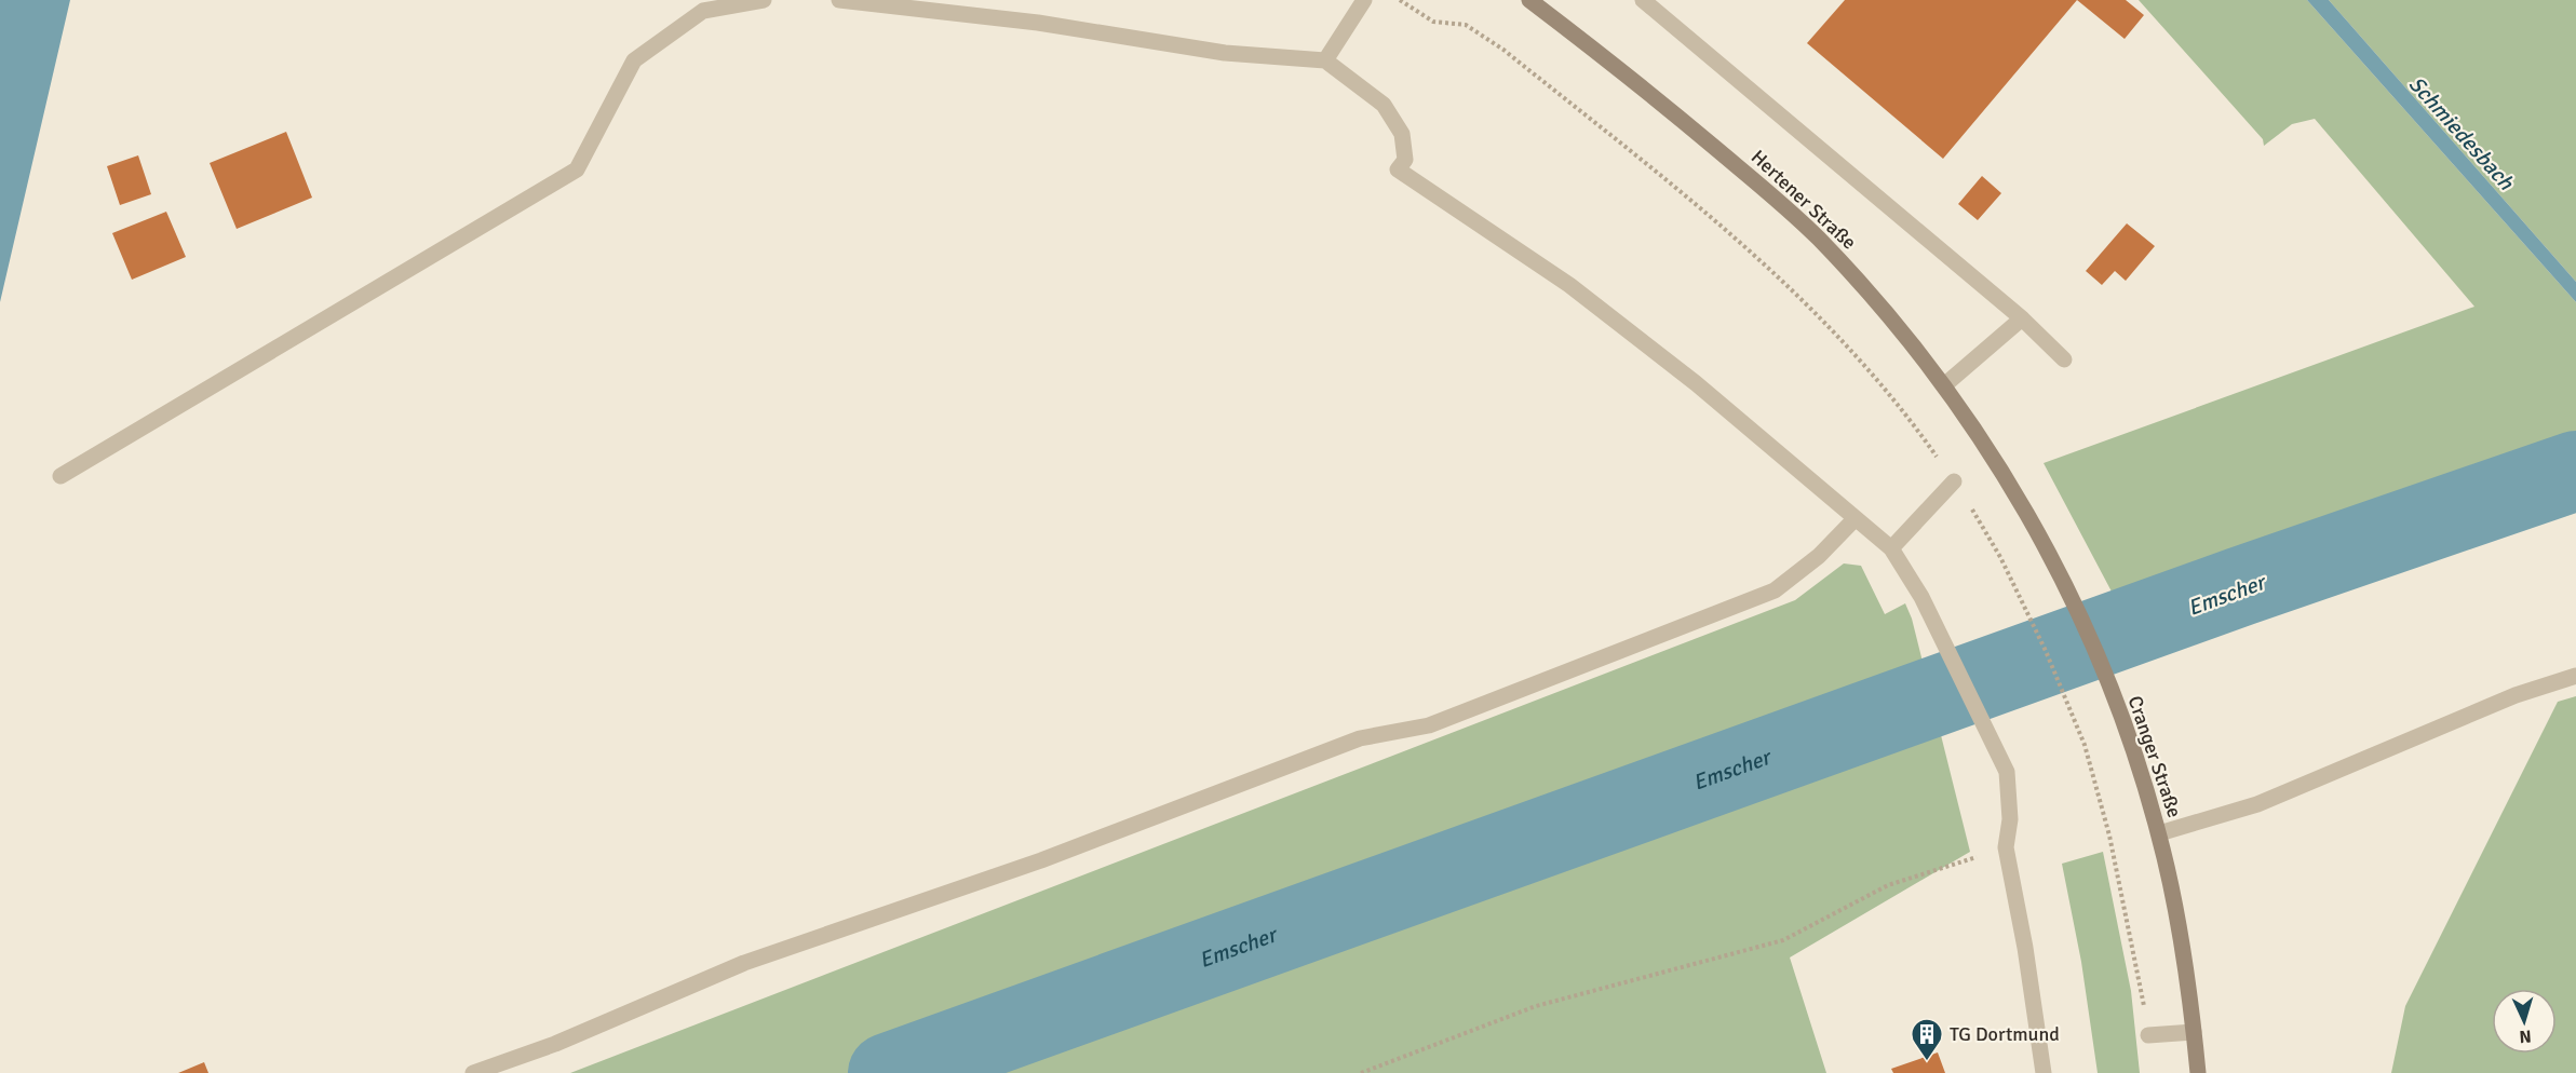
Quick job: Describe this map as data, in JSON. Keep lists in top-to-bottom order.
{
  "streets": {
    "main road": ["Hertener Straße", "Cranger Straße"]
  },
  "crossings": [
    ["Hertener Straße", "Cranger Straße"]
  ],
  "water": ["Schmiedesbach", "Emscher"],
  "places": {
    "building": ["TG Dortmund"]
  },
  "north": "bottom"
}
